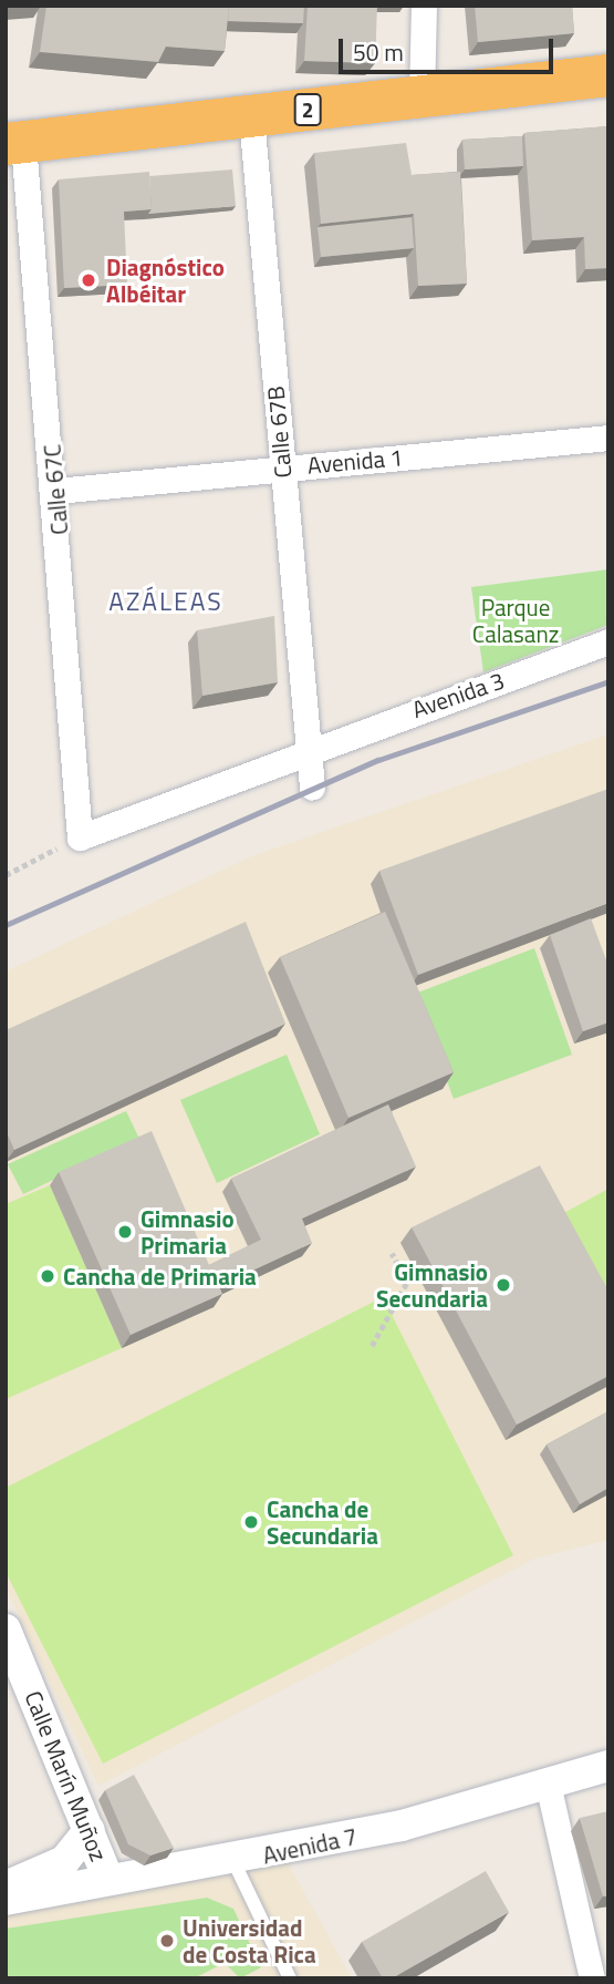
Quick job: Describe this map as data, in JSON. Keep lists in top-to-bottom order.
{
  "streets": {
    "highway": ["2"],
    "street": [
      "Calle 67B",
      "Avenida 1",
      "Calle 67C",
      "Avenida 3",
      "Calle Marín Muñoz",
      "Avenida 7"
    ]
  },
  "crossings": [
    ["2", "Calle 67B"],
    ["2", "Calle 67C"],
    ["Calle 67B", "Avenida 1"],
    ["Calle 67B", "Avenida 3"],
    ["Avenida 1", "Calle 67C"],
    ["Calle 67C", "Avenida 3"],
    ["Calle Marín Muñoz", "Avenida 7"]
  ],
  "districts": ["AZÁLEAS"],
  "parks": ["Parque Calasanz"],
  "places": [
    "Diagnóstico Albéitar",
    "Gimnasio Primaria",
    "Cancha de Primaria",
    "Gimnasio Secundaria",
    "Cancha de Secundaria",
    "Universidad de Costa Rica"
  ],
  "scale_bar": "50 m"
}
